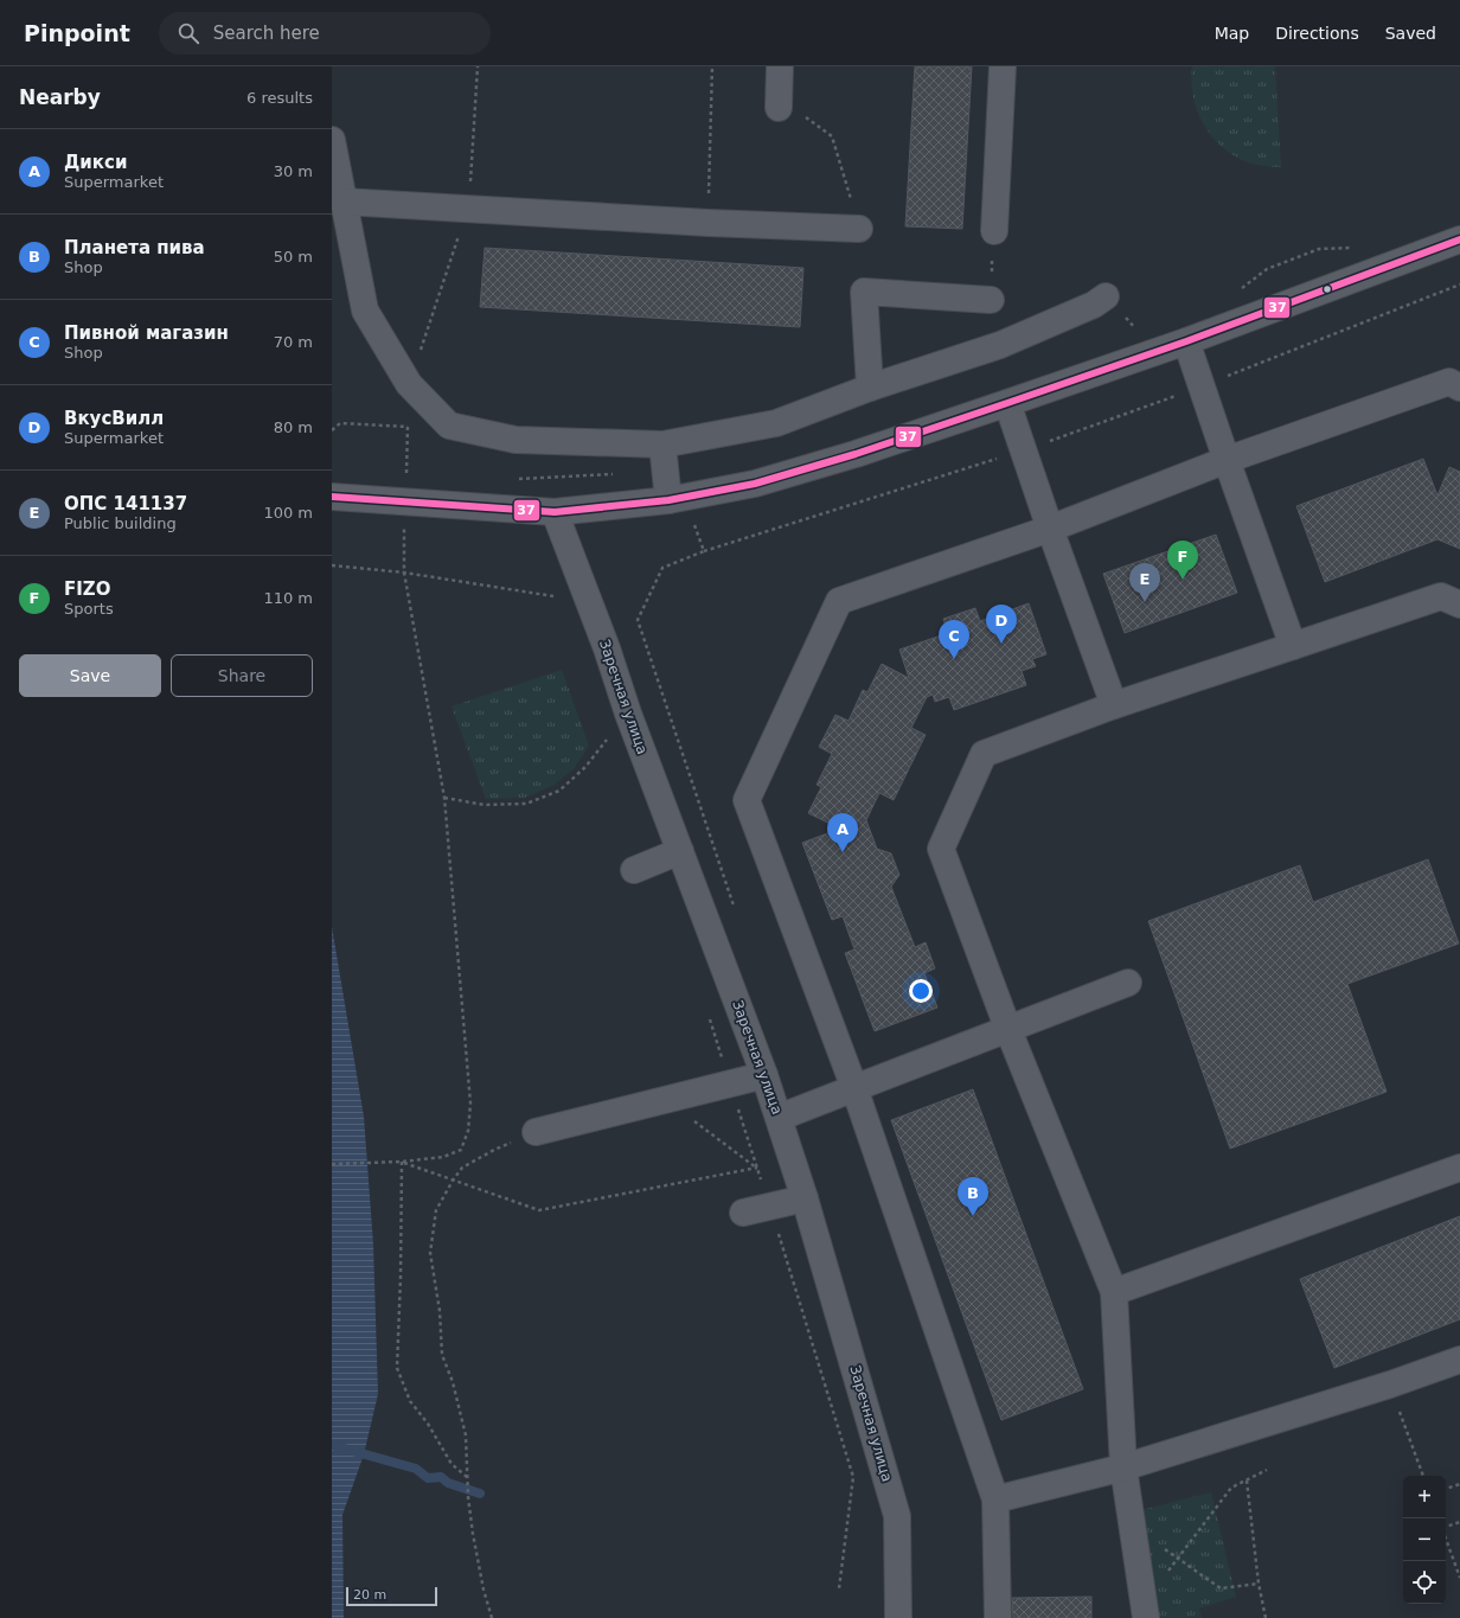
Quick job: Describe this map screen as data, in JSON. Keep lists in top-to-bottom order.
{
  "streets": {
    "street": ["Заречная улица"]
  },
  "lines": ["transit line 37"],
  "scale_bar": "20 m",
  "page": {
    "header": "Pinpoint",
    "search": "Search here",
    "nav": ["Map", "Directions", "Saved"],
    "heading": ["Nearby", "6 results"],
    "list": [
      {
        "mark": "A",
        "name": "Дикси",
        "note": "Supermarket",
        "value": "30 m"
      },
      {
        "mark": "B",
        "name": "Планета пива",
        "note": "Shop",
        "value": "50 m"
      },
      {
        "mark": "C",
        "name": "Пивной магазин",
        "note": "Shop",
        "value": "70 m"
      },
      {
        "mark": "D",
        "name": "ВкусВилл",
        "note": "Supermarket",
        "value": "80 m"
      },
      {
        "mark": "E",
        "name": "ОПС 141137",
        "note": "Public building",
        "value": "100 m"
      },
      {
        "mark": "F",
        "name": "FIZO",
        "note": "Sports",
        "value": "110 m"
      }
    ],
    "pins": [
      "F",
      "E",
      "D",
      "C",
      "A",
      "B"
    ],
    "buttons": ["Save", "Share"],
    "map_buttons": ["+", "−"],
    "scale": "20 m"
  }
}
